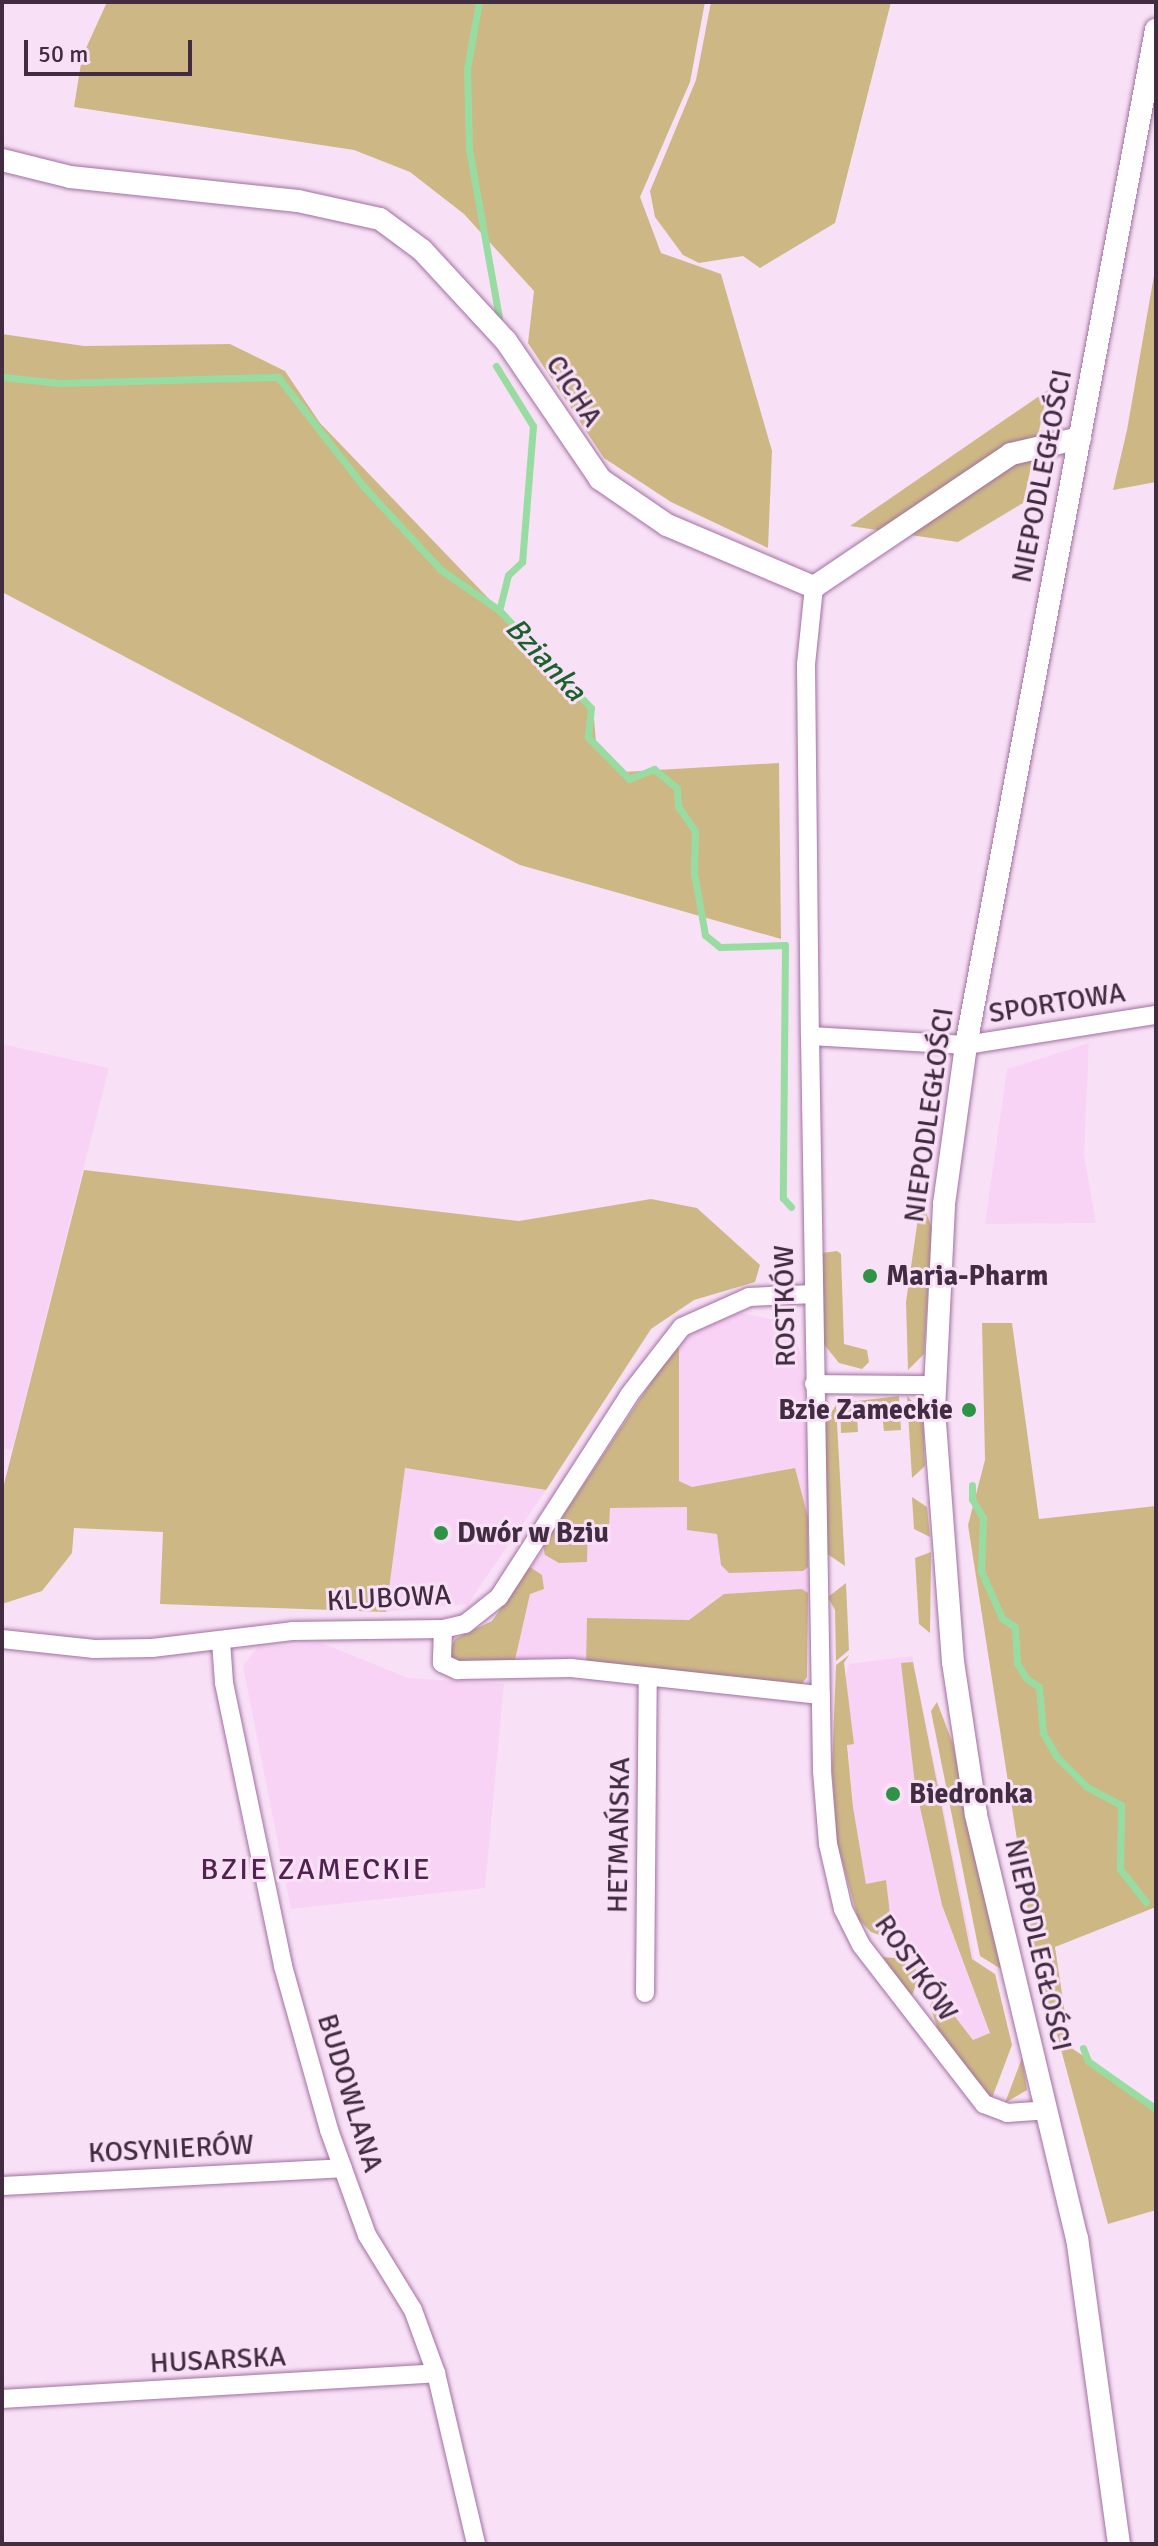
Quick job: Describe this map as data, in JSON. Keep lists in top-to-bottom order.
{
  "streets": {
    "street": [
      "CICHA",
      "NIEPODLEGŁOŚCI",
      "SPORTOWA",
      "ROSTKÓW",
      "KLUBOWA",
      "HETMAŃSKA",
      "BUDOWLANA",
      "KOSYNIERÓW",
      "HUSARSKA"
    ]
  },
  "crossings": [
    ["CICHA", "ROSTKÓW"],
    ["NIEPODLEGŁOŚCI", "SPORTOWA"],
    ["NIEPODLEGŁOŚCI", "ROSTKÓW"],
    ["SPORTOWA", "ROSTKÓW"],
    ["ROSTKÓW", "KLUBOWA"],
    ["KLUBOWA", "BUDOWLANA"],
    ["BUDOWLANA", "KOSYNIERÓW"],
    ["BUDOWLANA", "HUSARSKA"]
  ],
  "districts": ["BZIE ZAMECKIE"],
  "water": ["Bzianka"],
  "places": [
    "Maria-Pharm",
    "Bzie Zameckie",
    "Dwór w Bziu",
    "Biedronka"
  ],
  "scale_bar": "50 m"
}
